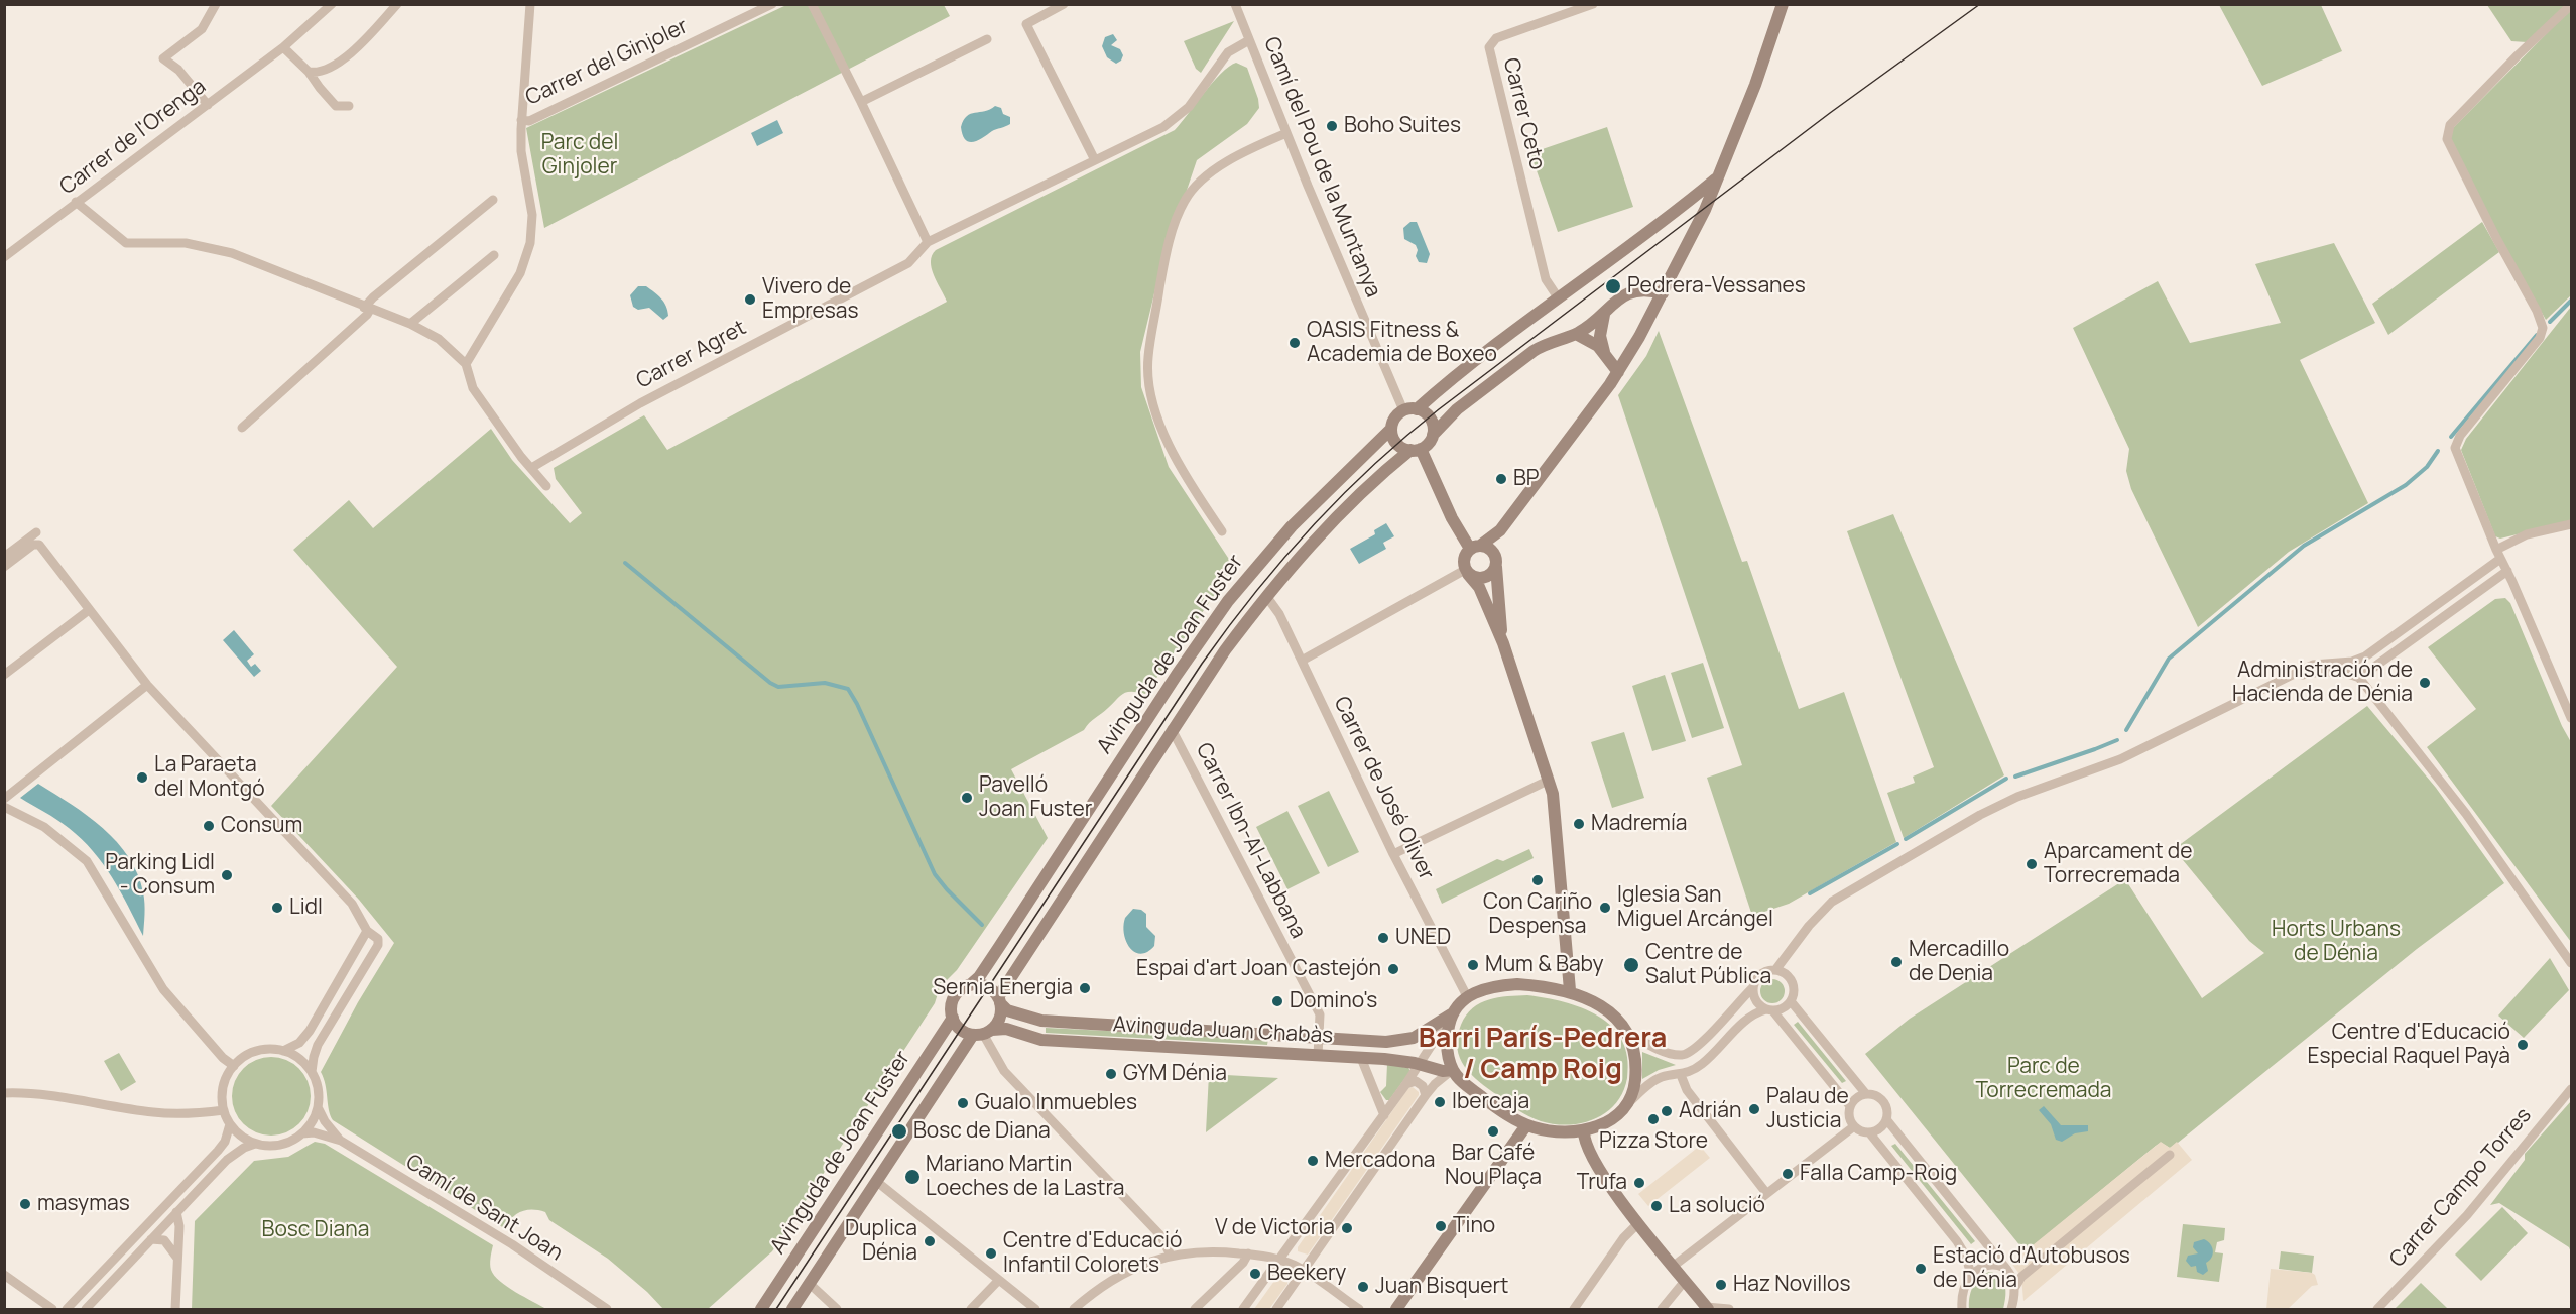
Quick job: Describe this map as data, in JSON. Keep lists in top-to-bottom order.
{
  "streets": {
    "main road": ["Avinguda de Joan Fuster", "Avinguda Juan Chabàs"],
    "street": [
      "Carrer del Ginjoler",
      "Carrer Ceto",
      "Carrer de l'Orenga",
      "Camí del Pou de la Muntanya",
      "Carrer Agret",
      "Carrer de José Oliver",
      "Carrer Ibn-Al-Labbana",
      "Carrer Campo Torres",
      "Camí de Sant Joan"
    ]
  },
  "crossings": [
    ["Camí del Pou de la Muntanya", "Carrer Agret"],
    ["Camí del Pou de la Muntanya", "Avinguda de Joan Fuster"],
    ["Avinguda de Joan Fuster", "Carrer de José Oliver"],
    ["Avinguda de Joan Fuster", "Carrer Ibn-Al-Labbana"],
    ["Avinguda de Joan Fuster", "Avinguda Juan Chabàs"],
    ["Carrer de José Oliver", "Avinguda Juan Chabàs"],
    ["Carrer Ibn-Al-Labbana", "Avinguda Juan Chabàs"]
  ],
  "districts": ["Barri París-Pedrera / Camp Roig"],
  "parks": [
    "Parc del Ginjoler",
    "Horts Urbans de Dénia",
    "Parc de Torrecremada",
    "Bosc Diana"
  ],
  "places": [
    "Boho Suites",
    "Pedrera-Vessanes",
    "Vivero de Empresas",
    "OASIS Fitness & Academia de Boxeo",
    "BP",
    "Administración de Hacienda de Dénia",
    "La Paraeta del Montgó",
    "Pavelló Joan Fuster",
    "Madremía",
    "Consum",
    "Aparcament de Torrecremada",
    "Parking Lidl - Consum",
    "Con Cariño Despensa",
    "Lidl",
    "Iglesia San Miguel Arcángel",
    "UNED",
    "Mercadillo de Denia",
    "Mum & Baby",
    "Centre de Salut Pública",
    "Espai d'art Joan Castejón",
    "Sernia Energia",
    "Domino's",
    "Centre d'Educació Especial Raquel Payà",
    "GYM Dénia",
    "Ibercaja",
    "Gualo Inmuebles",
    "Palau de Justicia",
    "Adrián",
    "Pizza Store",
    "Bosc de Diana",
    "Bar Café Nou Plaça",
    "Mercadona",
    "Falla Camp-Roig",
    "Mariano Martin Loeches de la Lastra",
    "Trufa",
    "masymas",
    "La solució",
    "Tino",
    "V de Victoria",
    "Duplica Dénia",
    "Centre d'Educació Infantil Colorets",
    "Estació d'Autobusos de Dénia",
    "Beekery",
    "Haz Novillos",
    "Juan Bisquert"
  ]
}
